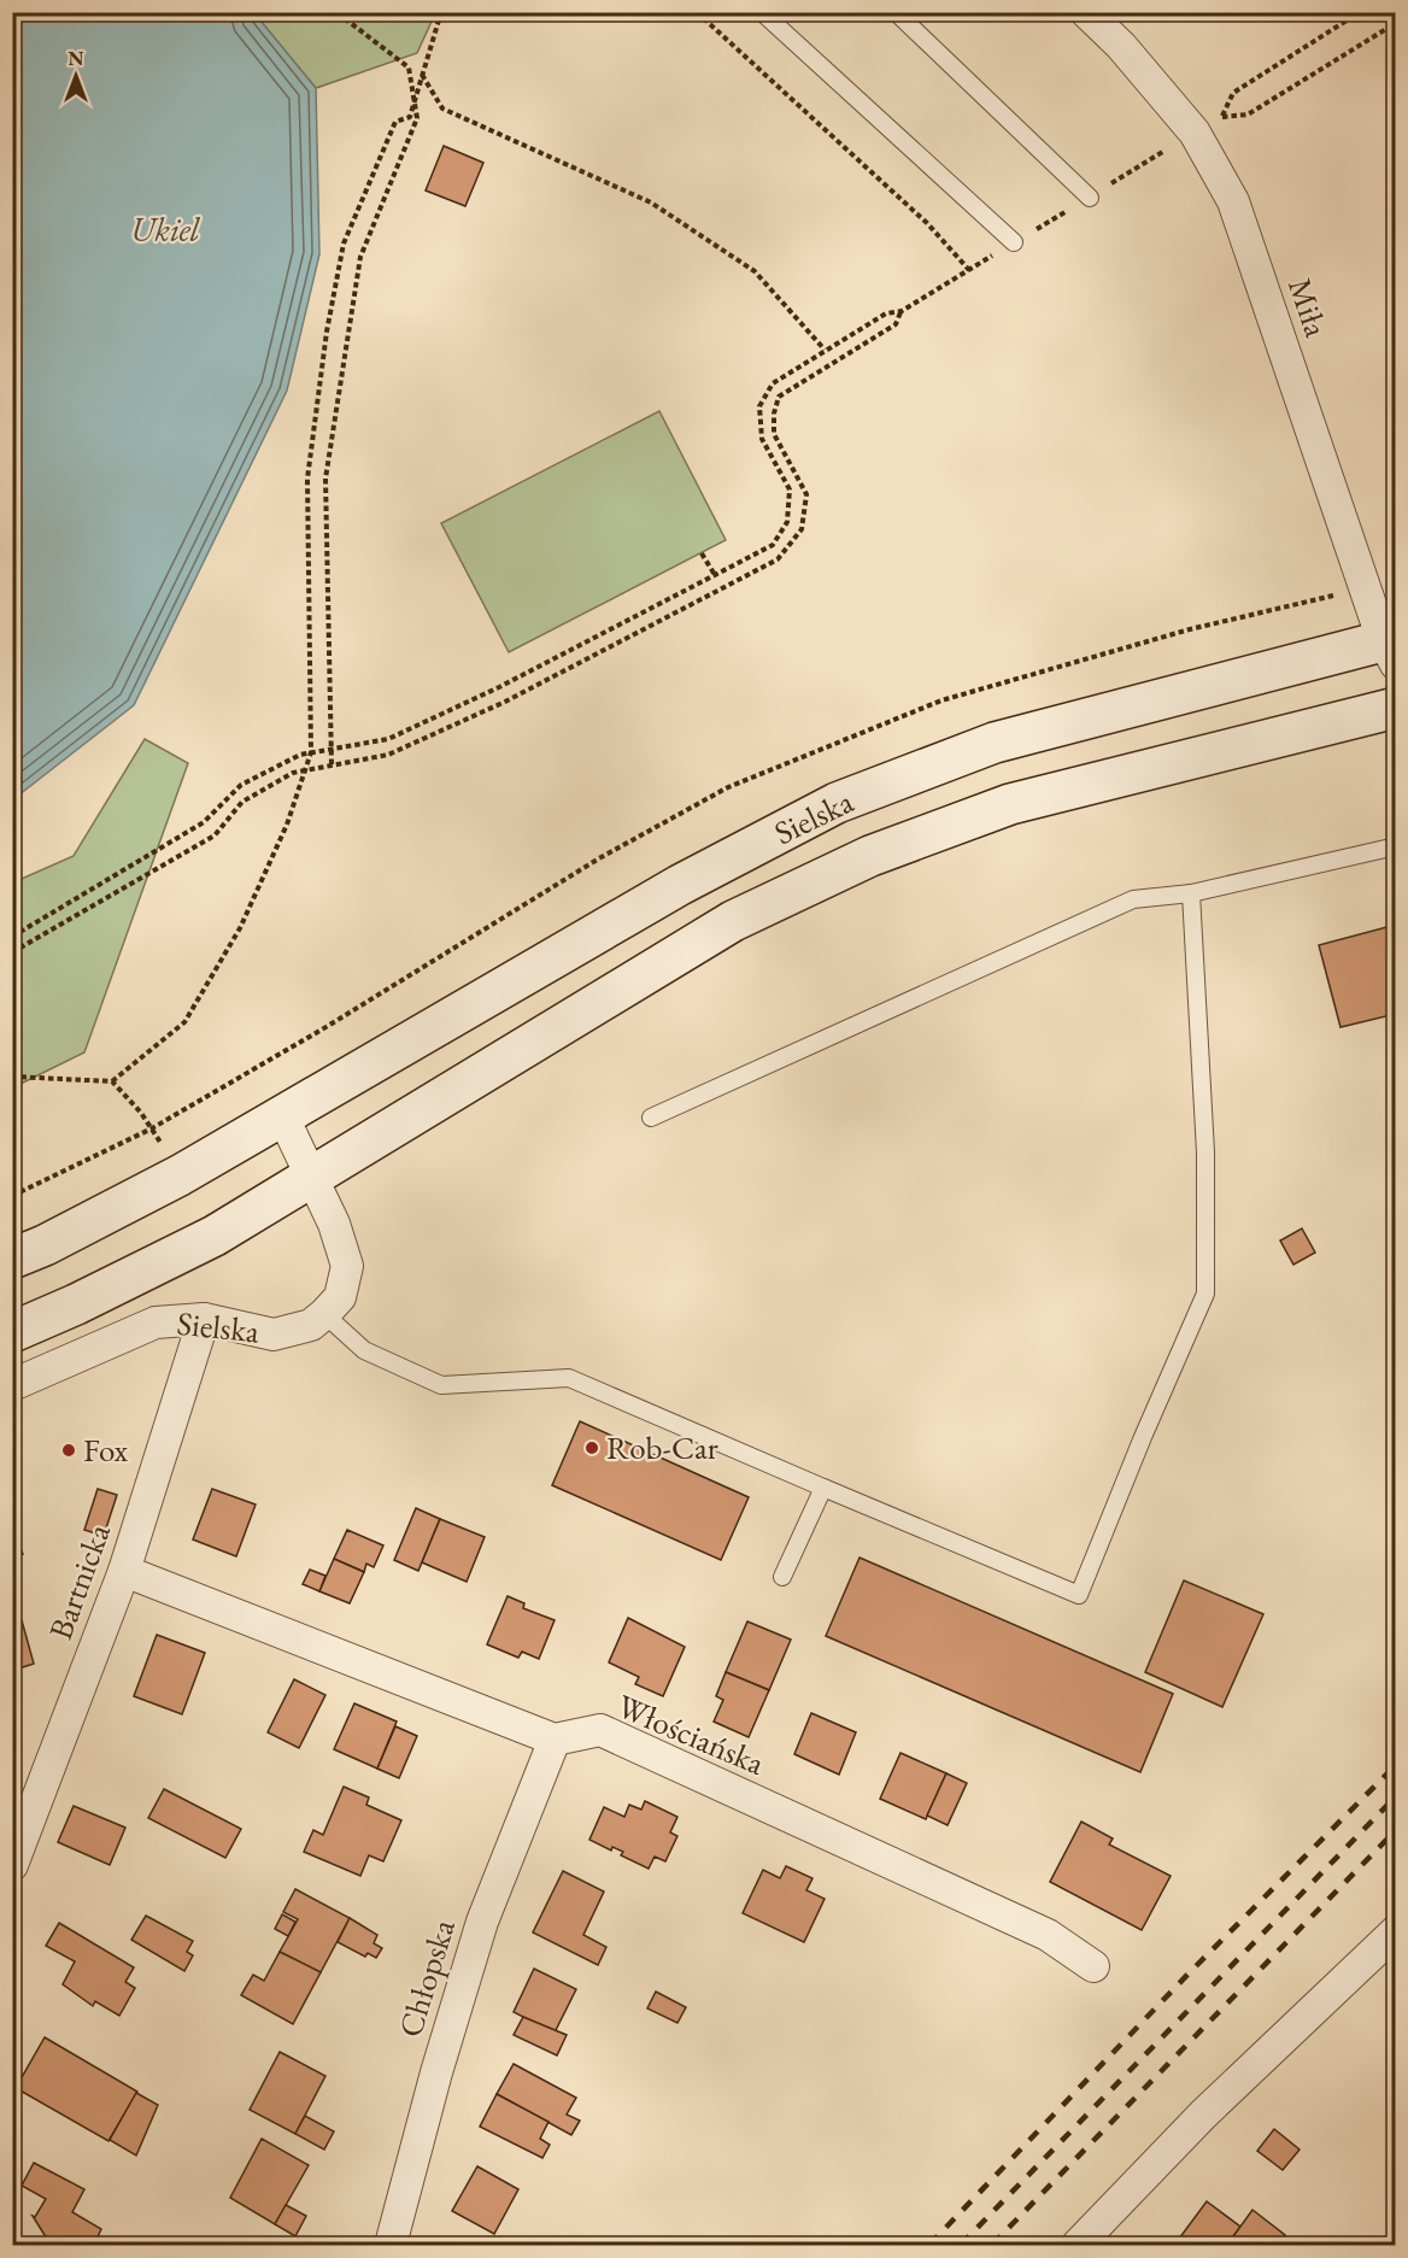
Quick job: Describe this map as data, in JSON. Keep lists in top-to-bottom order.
{
  "streets": {
    "main road": ["Sielska"],
    "street": [
      "Miła",
      "Bartnicka",
      "Włościańska",
      "Chłopska"
    ]
  },
  "crossings": [
    ["Miła", "Sielska"],
    ["Sielska", "Bartnicka"],
    ["Włościańska", "Chłopska"]
  ],
  "water": ["Ukiel"],
  "places": ["Rob-Car", "Fox"],
  "north": "top"
}
